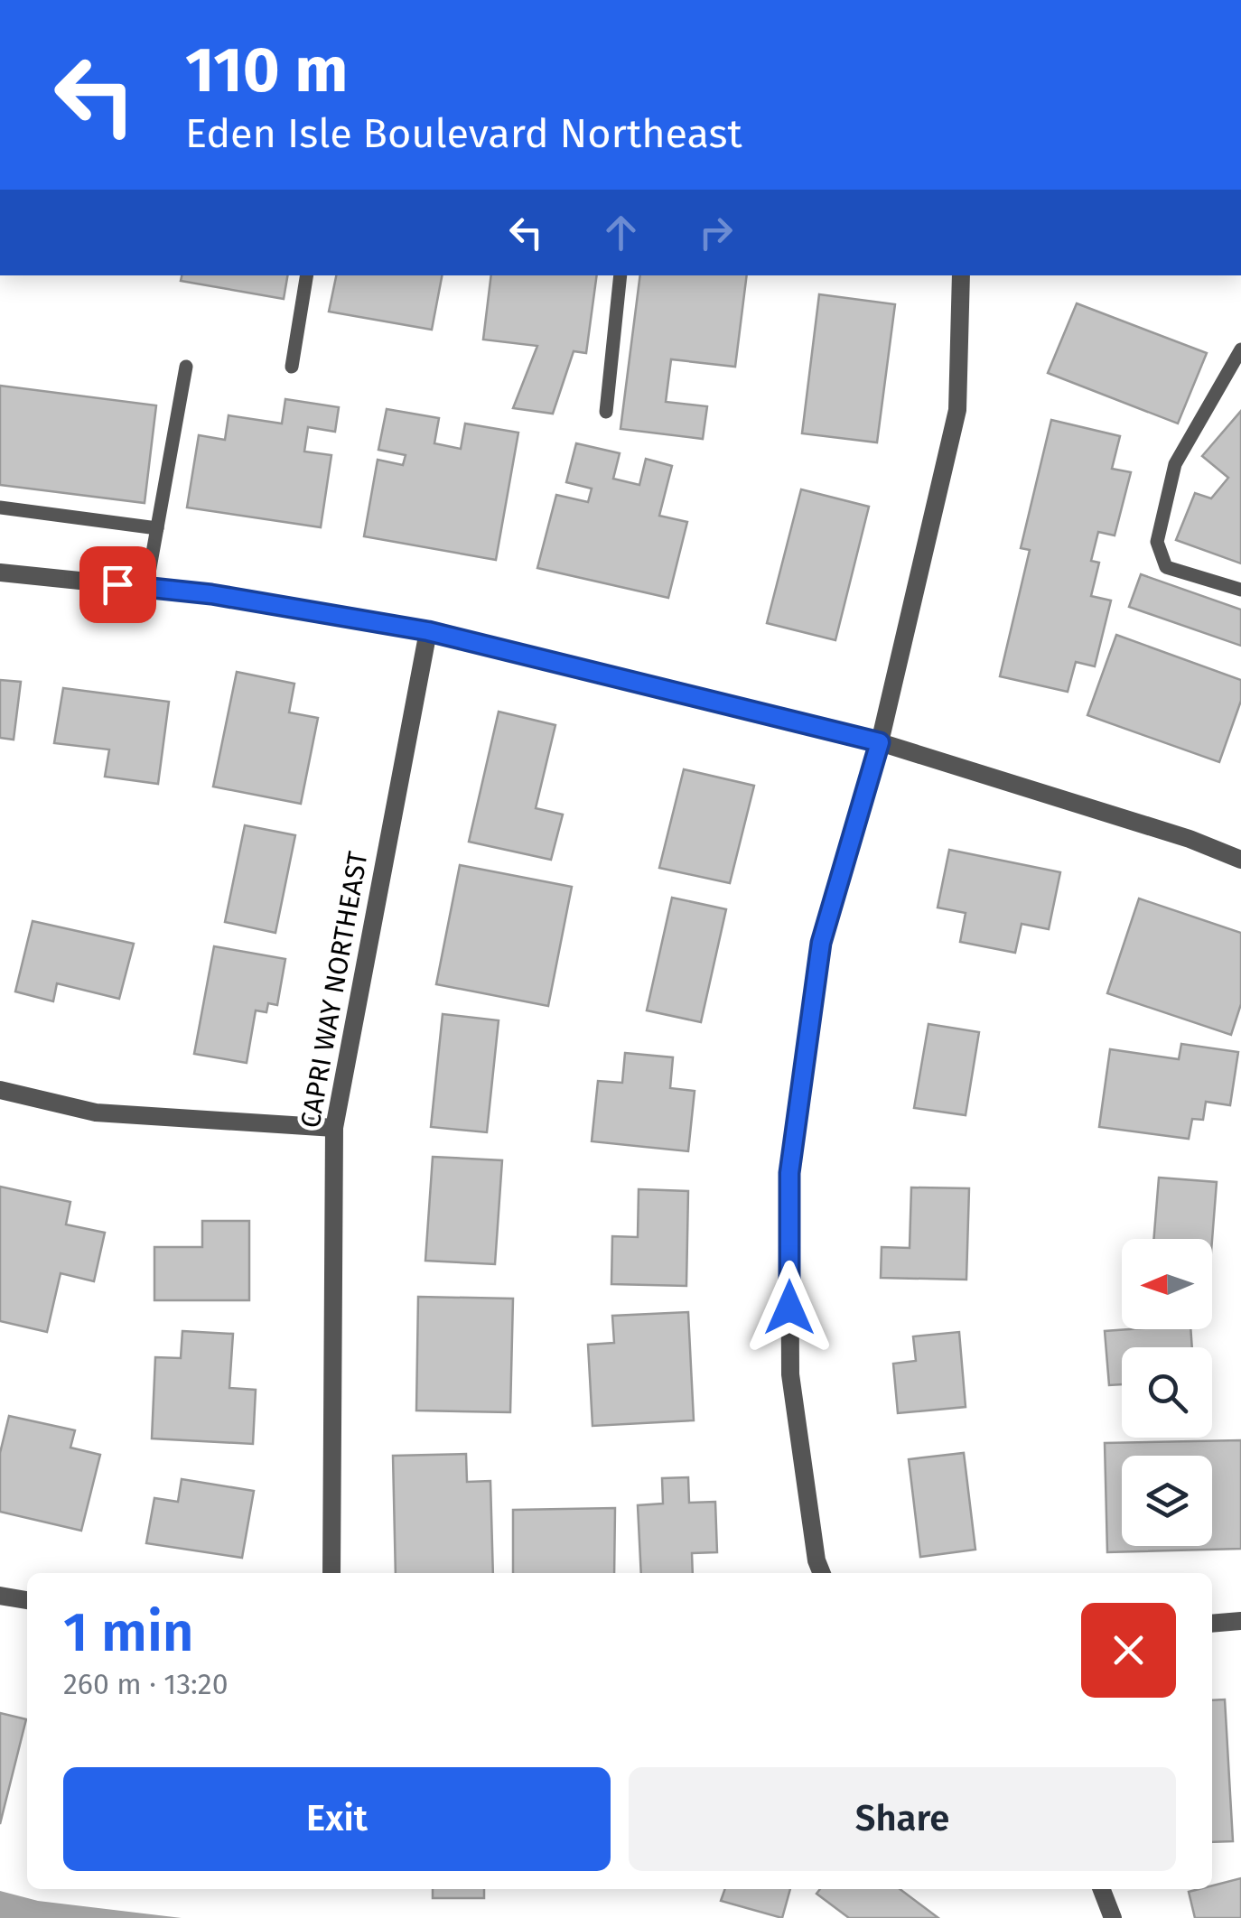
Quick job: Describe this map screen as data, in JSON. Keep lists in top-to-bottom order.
{
  "streets": {
    "street": ["CAPRI WAY NORTHEAST"]
  },
  "north": "left",
  "page": {
    "turn": ["110 m", "Eden Isle Boulevard Northeast"],
    "heading": ["1 min", "260 m · 13:20"],
    "buttons": ["Exit", "Share"]
  }
}
